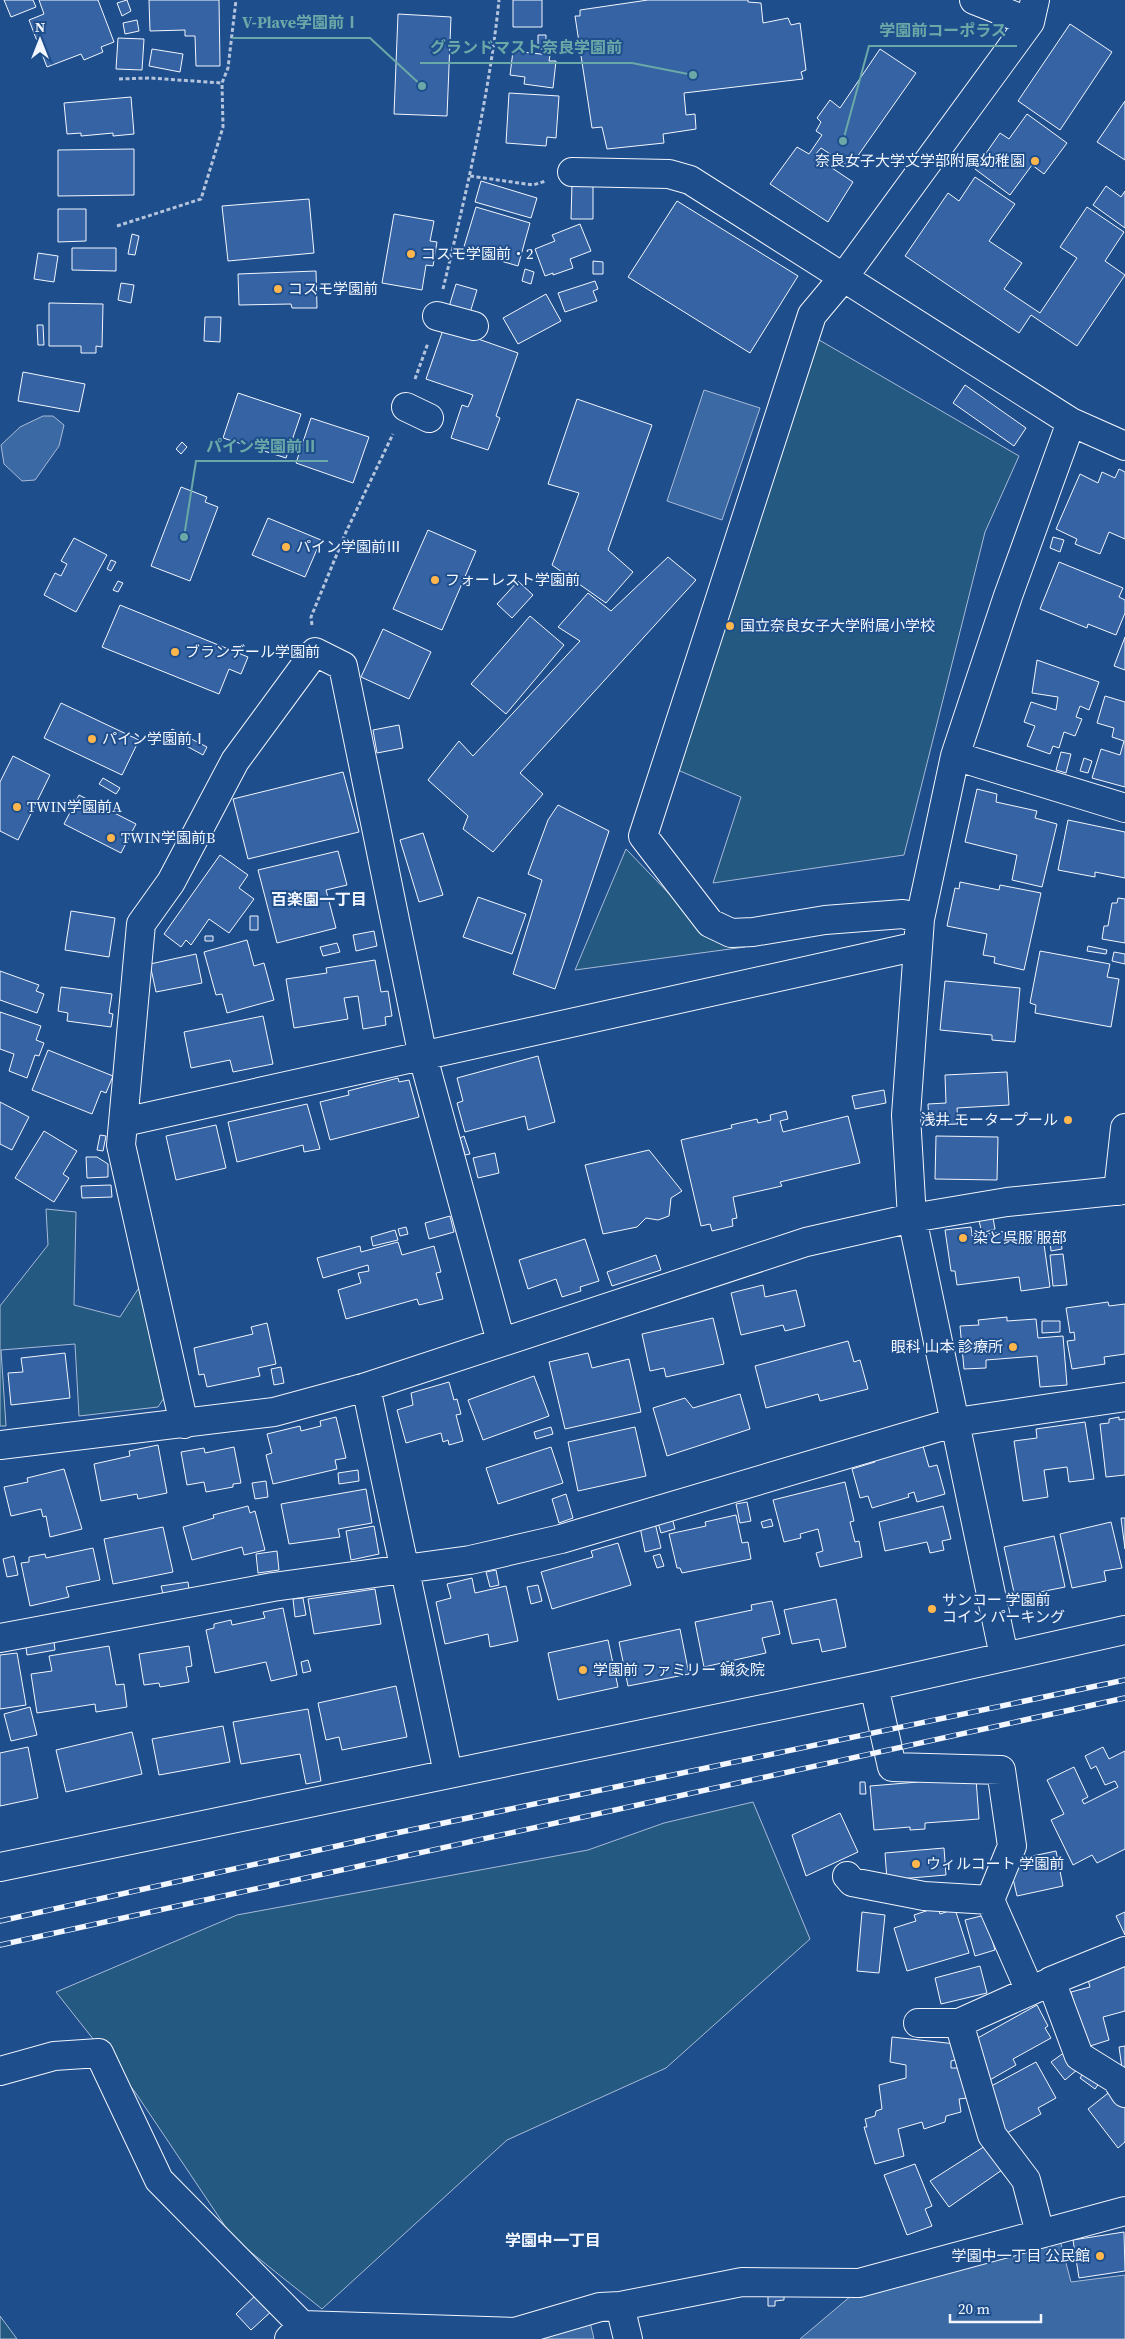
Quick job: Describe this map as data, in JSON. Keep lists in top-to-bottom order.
{
  "districts": ["百楽園一丁目", "学園中一丁目"],
  "places": [
    "グランドマスト奈良学園前",
    "V-Plave学園前Ⅰ",
    "学園前コーポラス",
    "奈良女子大学文学部附属幼稚園",
    "コスモ学園前・2",
    "コスモ学園前",
    "パイン学園前Ⅱ",
    "パイン学園前Ⅲ",
    "フォーレスト学園前",
    "国立奈良女子大学附属小学校",
    "ブランデール学園前",
    "パイン学園前Ⅰ",
    "TWIN学園前A",
    "TWIN学園前B",
    "浅井 モータープール",
    "染と呉服 服部",
    "眼科 山本 診療所",
    "サンコー 学園前 コイン パーキング",
    "学園前 ファミリー 鍼灸院",
    "ウィルコート 学園前",
    "学園中一丁目 公民館"
  ],
  "scale_bar": "20 m",
  "north": "top"
}
